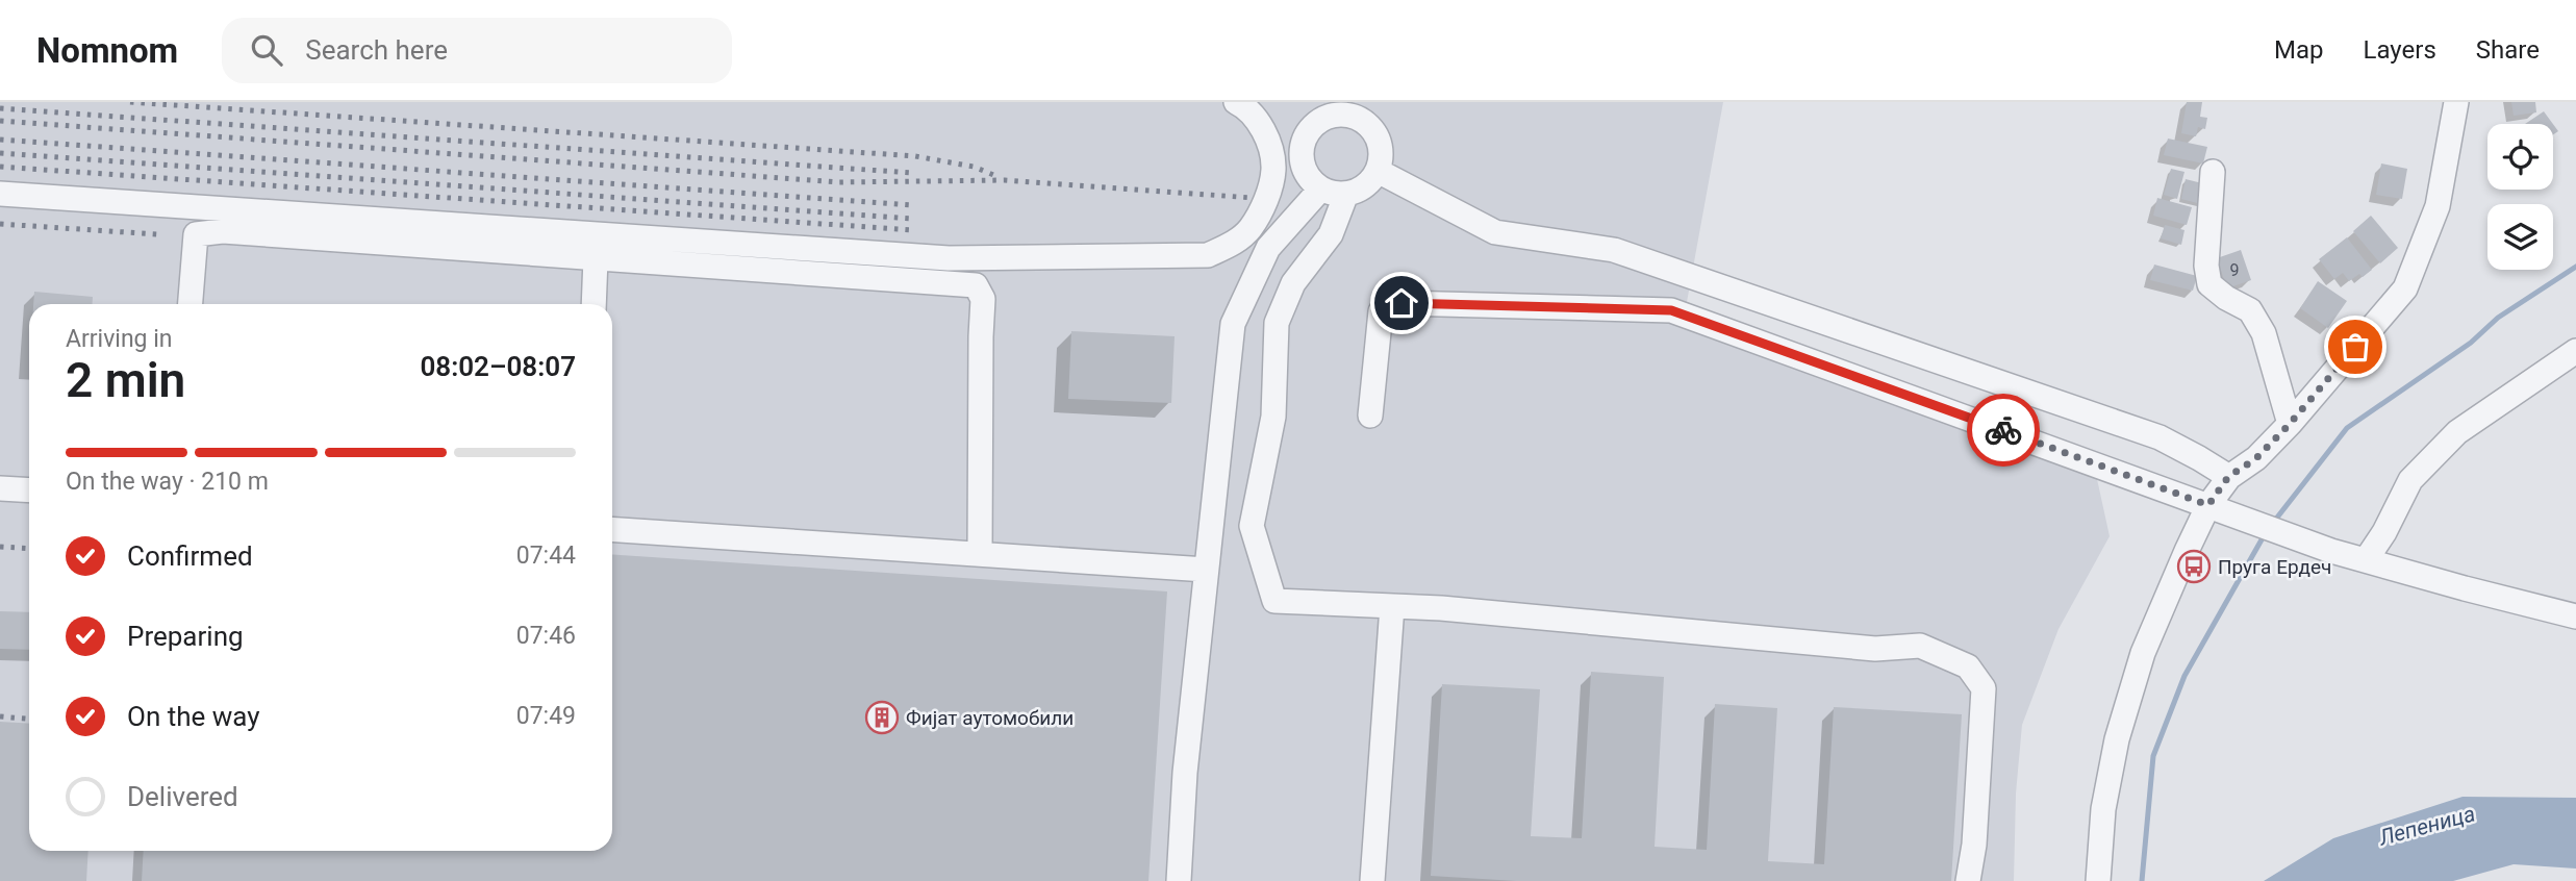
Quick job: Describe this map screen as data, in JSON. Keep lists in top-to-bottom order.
{
  "water": ["Лепеница"],
  "places": {
    "bus stop": ["Пруга Ердеч"],
    "building": ["Фијат аутомобили"]
  },
  "house_numbers": ["9"],
  "page": {
    "header": "Nomnom",
    "search": "Search here",
    "nav": ["Map", "Layers", "Share"],
    "heading": ["2 min", "Arriving in", "08:02–08:07"],
    "bar": "On the way · 210 m",
    "list": [
      ["Confirmed", "07:44"],
      ["Preparing", "07:46"],
      ["On the way", "07:49"],
      "Delivered"
    ]
  }
}
